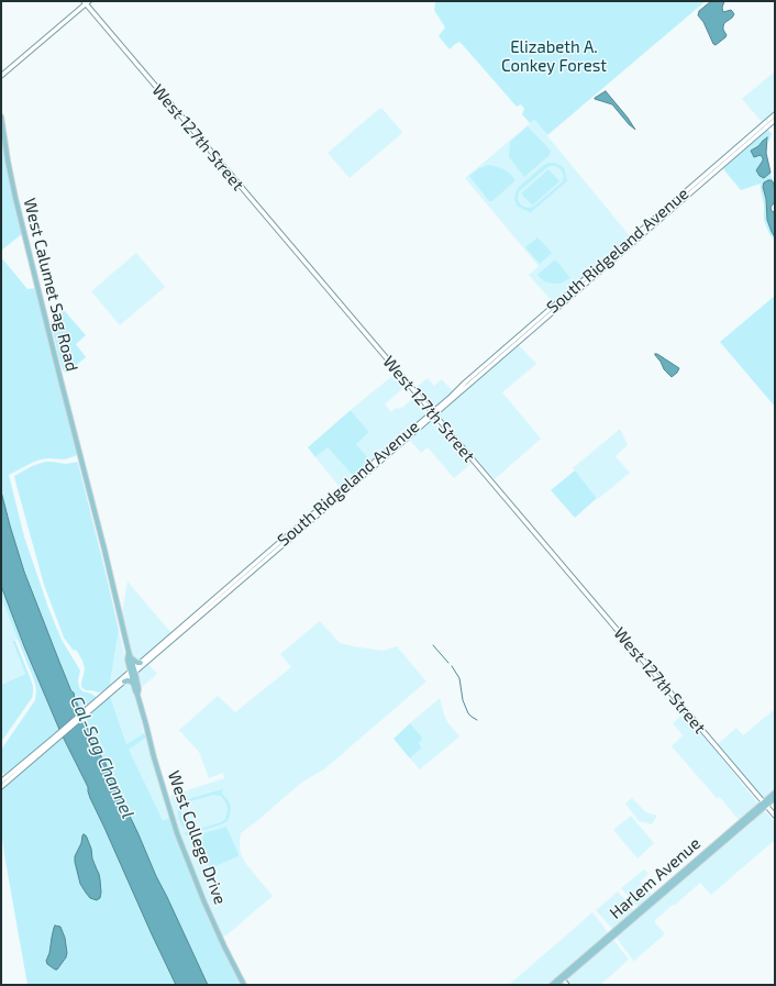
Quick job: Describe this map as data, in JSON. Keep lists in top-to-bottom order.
{
  "streets": {
    "main road": [
      "West 127th Street",
      "South Ridgeland Avenue",
      "West Calumet Sag Road",
      "West College Drive",
      "Harlem Avenue"
    ]
  },
  "crossings": [
    ["West 127th Street", "South Ridgeland Avenue"],
    ["West 127th Street", "Harlem Avenue"],
    ["South Ridgeland Avenue", "West College Drive"],
    ["West Calumet Sag Road", "West College Drive"]
  ],
  "water": ["Cal-Sag Channel"],
  "parks": ["Elizabeth A. Conkey Forest"]
}
